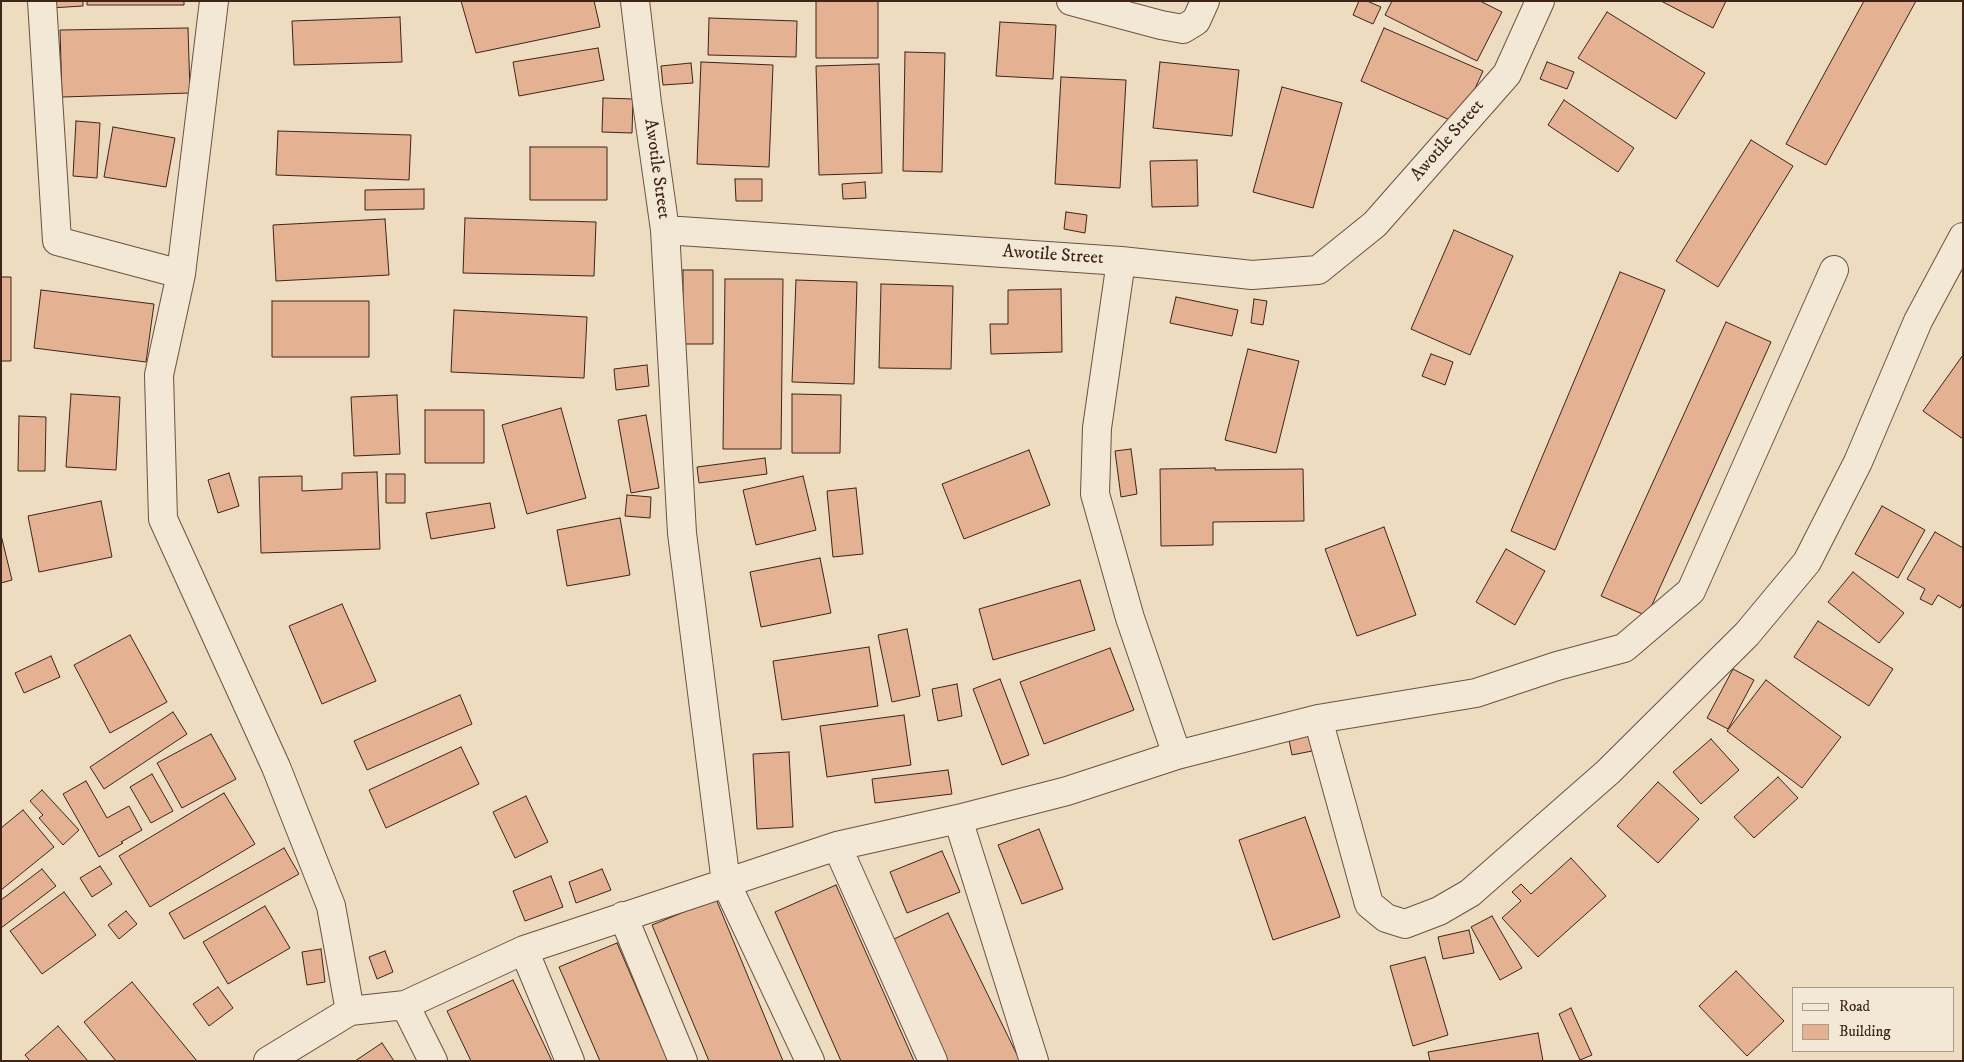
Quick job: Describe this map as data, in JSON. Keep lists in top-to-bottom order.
{
  "streets": {
    "street": ["Awotile Street"]
  },
  "legend": ["Road", "Building"]
}
